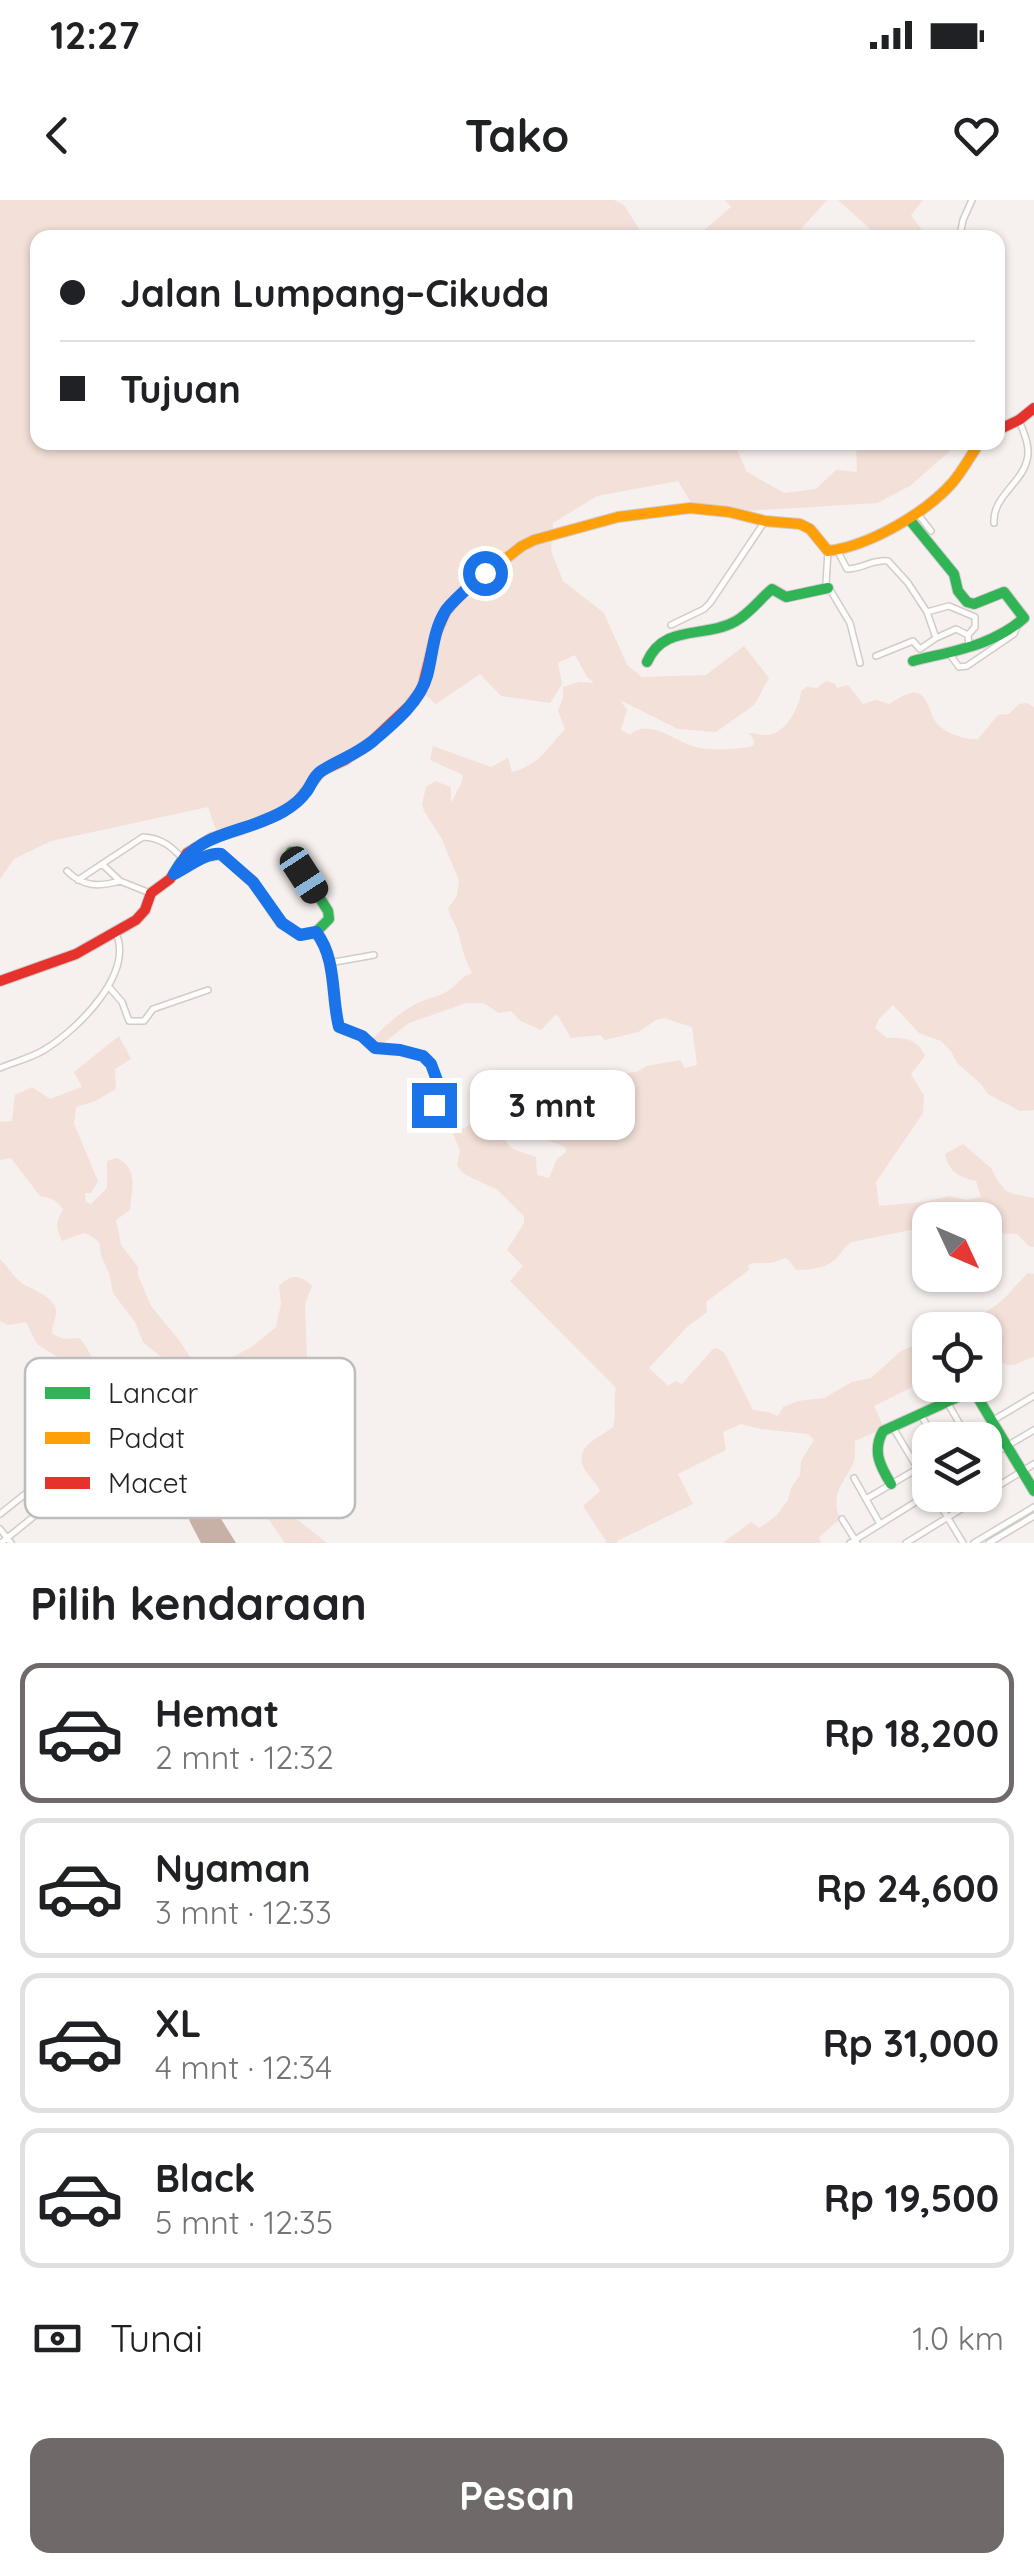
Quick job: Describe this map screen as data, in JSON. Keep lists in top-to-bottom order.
{
  "legend": ["Lancar", "Padat", "Macet"],
  "north": "bottom right",
  "page": {
    "status": "12:27",
    "header": "Tako",
    "banner": ["Jalan Lumpang–Cikuda", "Tujuan"],
    "bubble": "3 mnt",
    "heading": "Pilih kendaraan",
    "list": [
      {
        "name": "Hemat",
        "note": "2 mnt · 12:32",
        "value": "Rp 18,200"
      },
      {
        "name": "Nyaman",
        "note": "3 mnt · 12:33",
        "value": "Rp 24,600"
      },
      {
        "name": "XL",
        "note": "4 mnt · 12:34",
        "value": "Rp 31,000"
      },
      {
        "name": "Black",
        "note": "5 mnt · 12:35",
        "value": "Rp 19,500"
      }
    ],
    "pay": ["Tunai", "1.0 km"],
    "buttons": "Pesan"
  }
}
